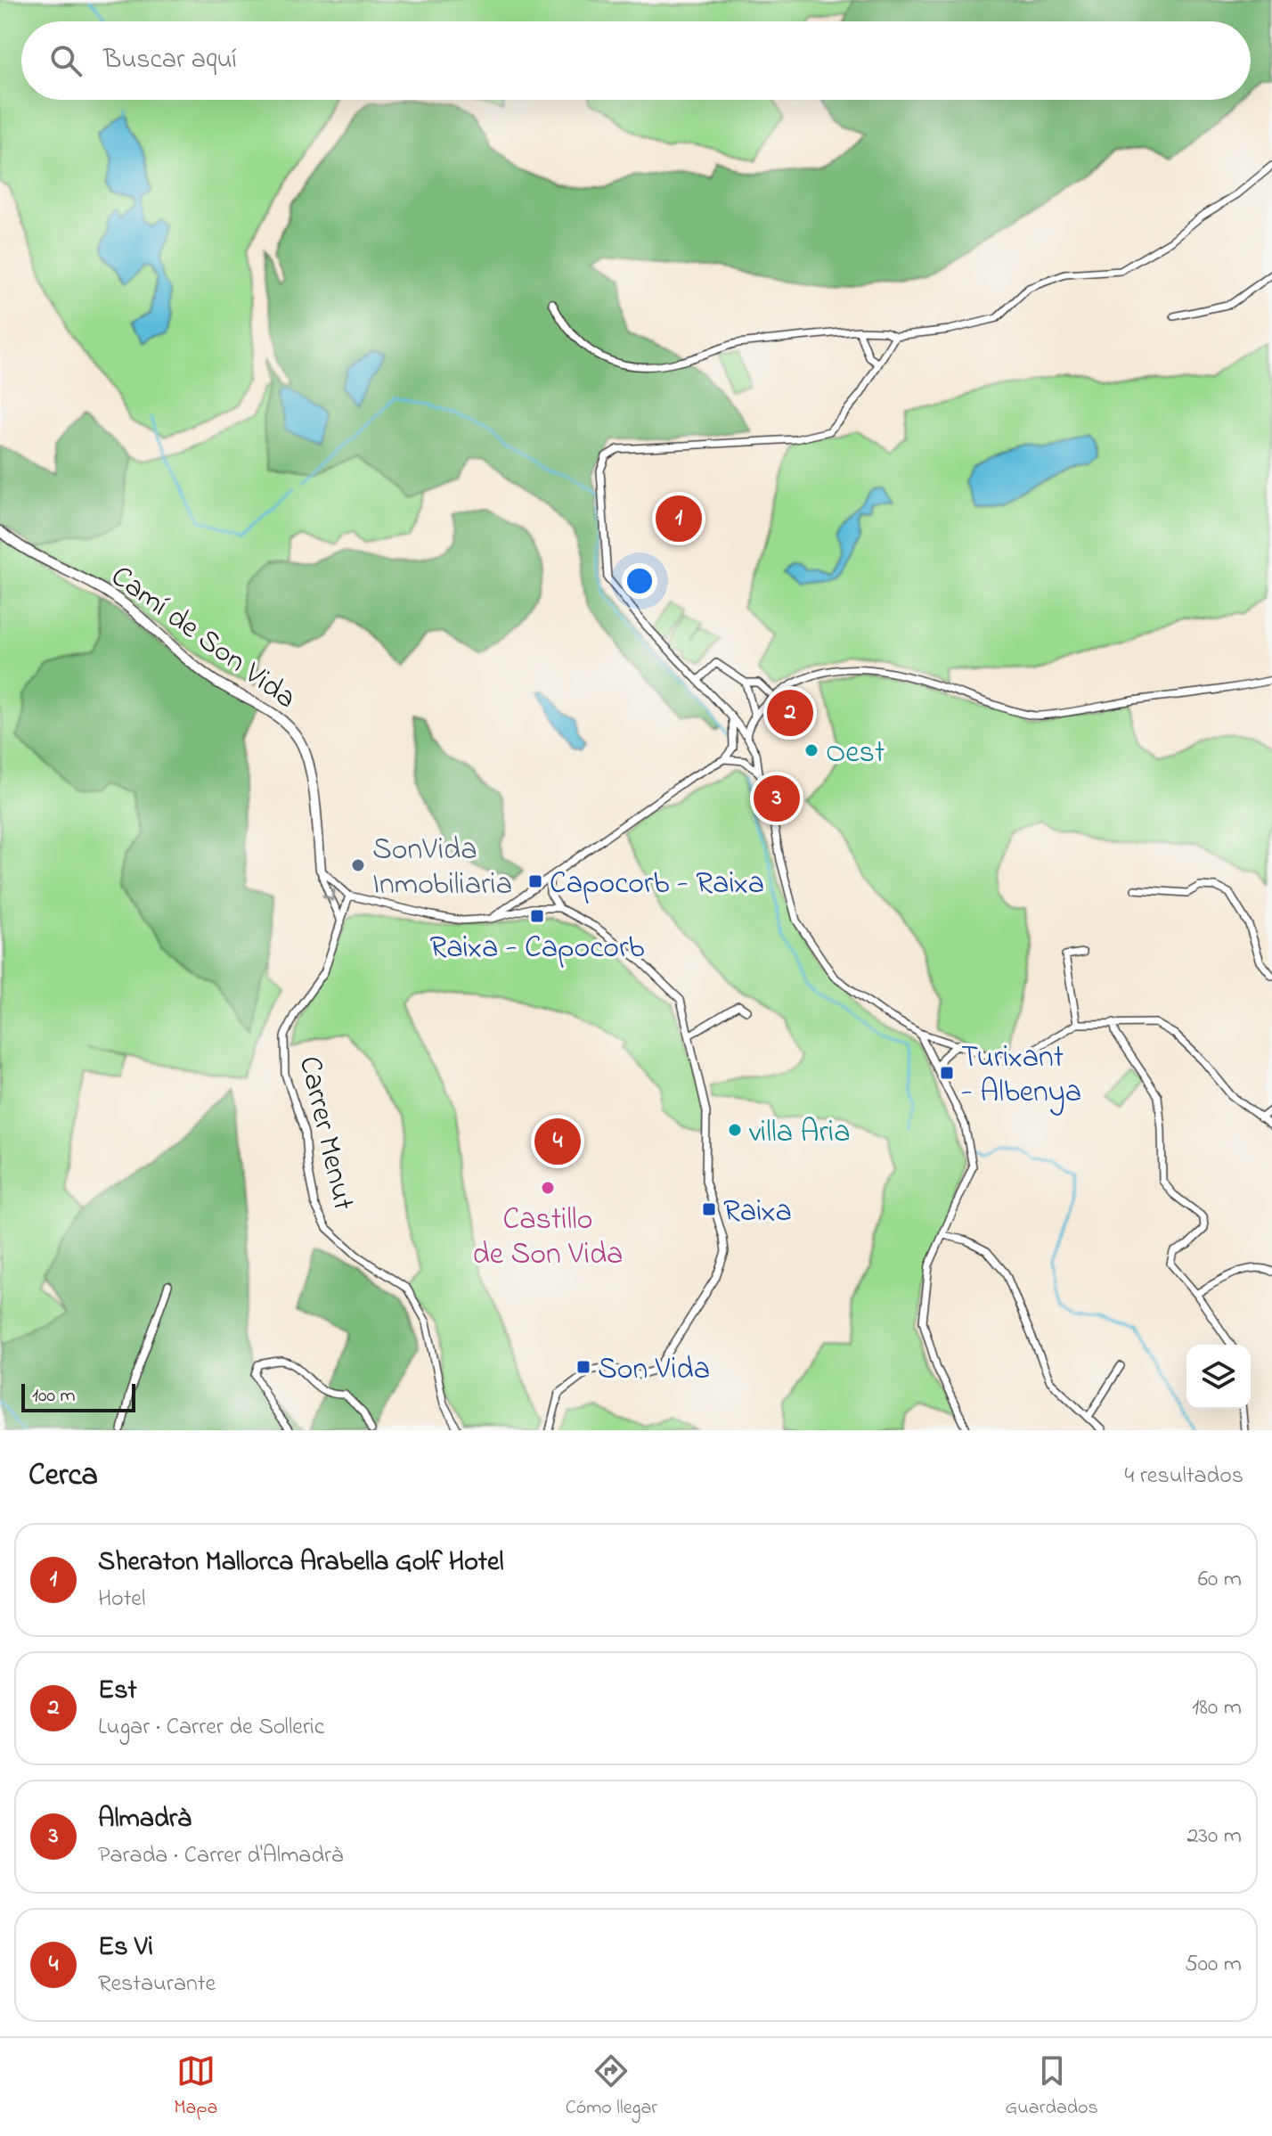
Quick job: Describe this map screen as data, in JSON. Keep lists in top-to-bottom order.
{
  "streets": {
    "street": ["Camí de Son Vida", "Carrer Menut"]
  },
  "places": {
    "other": [
      "Oest",
      "SonVida Inmobiliaria",
      "villa Aria",
      "Castillo de Son Vida"
    ],
    "transit": [
      "Capocorb - Raixa",
      "Raixa - Capocorb",
      "Turixant - Albenya",
      "Raixa",
      "Son Vida"
    ]
  },
  "scale_bar": "100 m",
  "page": {
    "search": "Buscar aquí",
    "pins": [
      "1",
      "2",
      "3",
      "4"
    ],
    "scale": "100 m",
    "heading": ["Cerca", "4 resultados"],
    "list": [
      {
        "mark": "1",
        "name": "Sheraton Mallorca Arabella Golf Hotel",
        "note": "Hotel",
        "value": "60 m"
      },
      {
        "mark": "2",
        "name": "Est",
        "note": "Lugar · Carrer de Solleric",
        "value": "180 m"
      },
      {
        "mark": "3",
        "name": "Almadrà",
        "note": "Parada · Carrer d'Almadrà",
        "value": "230 m"
      },
      {
        "mark": "4",
        "name": "Es Vi",
        "note": "Restaurante",
        "value": "500 m"
      }
    ],
    "nav": ["Mapa", "Cómo llegar", "Guardados"]
  }
}
